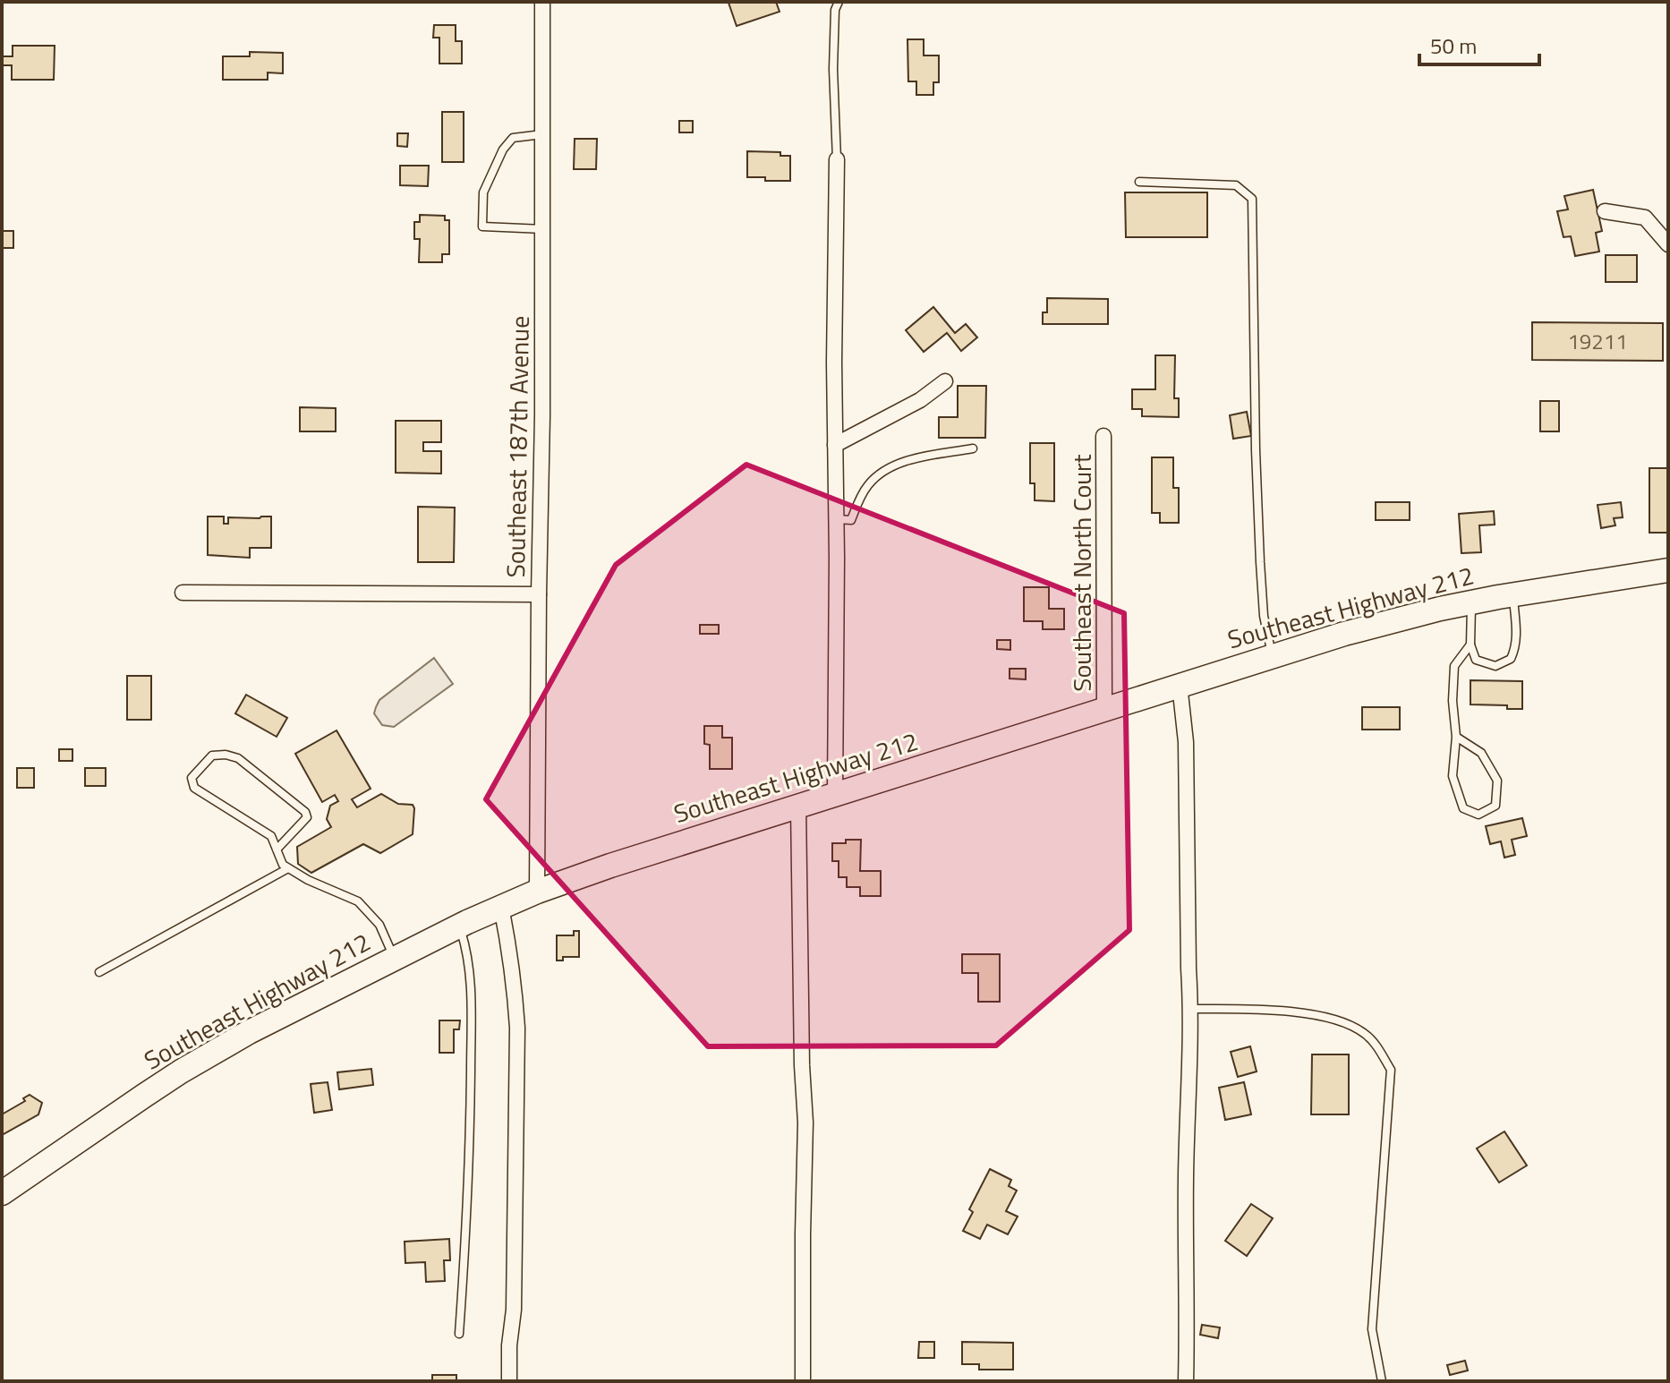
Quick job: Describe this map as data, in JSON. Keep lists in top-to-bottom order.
{
  "streets": {
    "highway": ["Southeast Highway 212"],
    "street": ["Southeast 187th Avenue", "Southeast North Court"]
  },
  "crossings": [
    ["Southeast 187th Avenue", "Southeast Highway 212"],
    ["Southeast North Court", "Southeast Highway 212"]
  ],
  "house_numbers": ["19211"],
  "scale_bar": "50 m"
}
